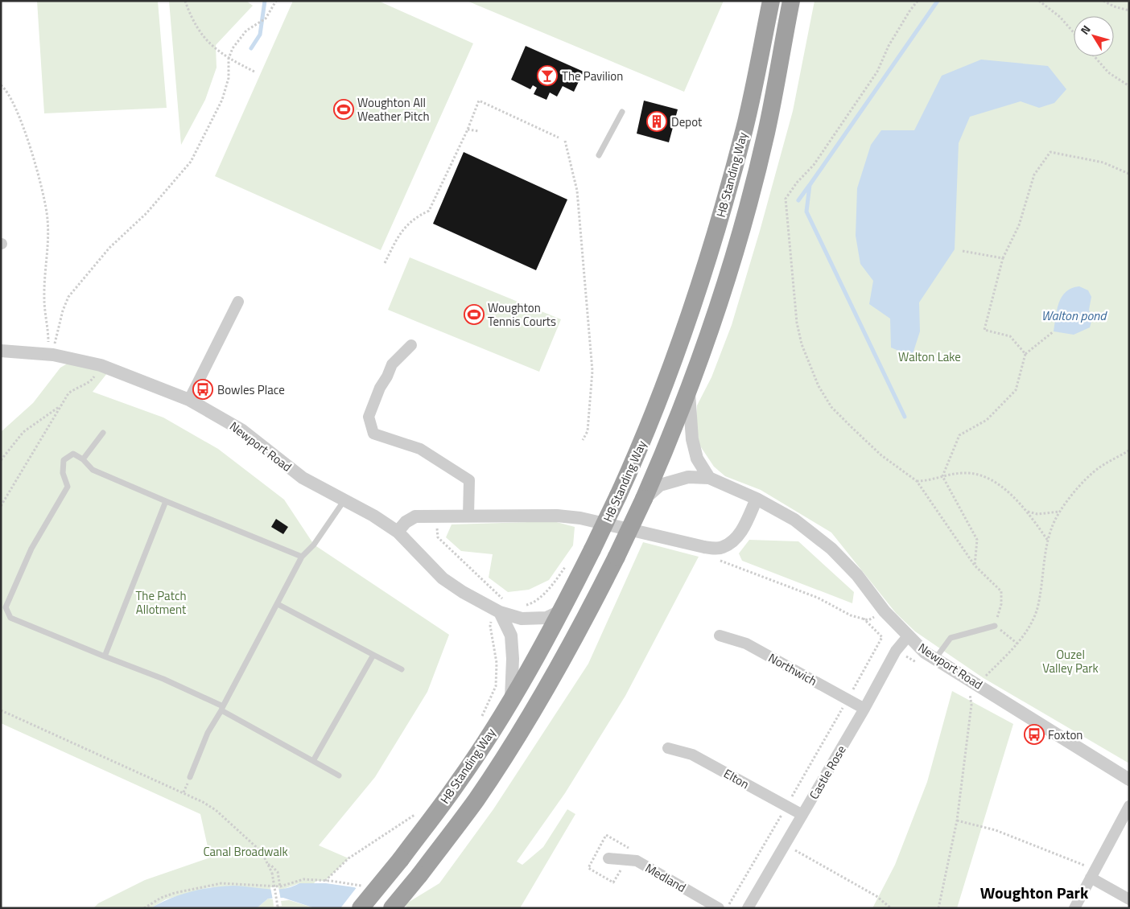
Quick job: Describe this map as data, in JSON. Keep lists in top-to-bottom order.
{
  "streets": {
    "highway": ["H8 Standing Way"],
    "street": [
      "Newport Road",
      "Northwich",
      "Castle Rose",
      "Elton",
      "Medland"
    ]
  },
  "crossings": [
    ["H8 Standing Way", "Newport Road"],
    ["Newport Road", "Castle Rose"],
    ["Northwich", "Castle Rose"],
    ["Castle Rose", "Elton"]
  ],
  "districts": ["Woughton Park"],
  "water": ["Walton pond"],
  "parks": [
    "Walton Lake",
    "The Patch Allotment",
    "Ouzel Valley Park",
    "Canal Broadwalk"
  ],
  "places": {
    "bar": ["The Pavilion"],
    "sports": ["Woughton All Weather Pitch", "Woughton Tennis Courts"],
    "building": ["Depot"],
    "bus stop": ["Bowles Place", "Foxton"]
  },
  "north": "top left"
}
